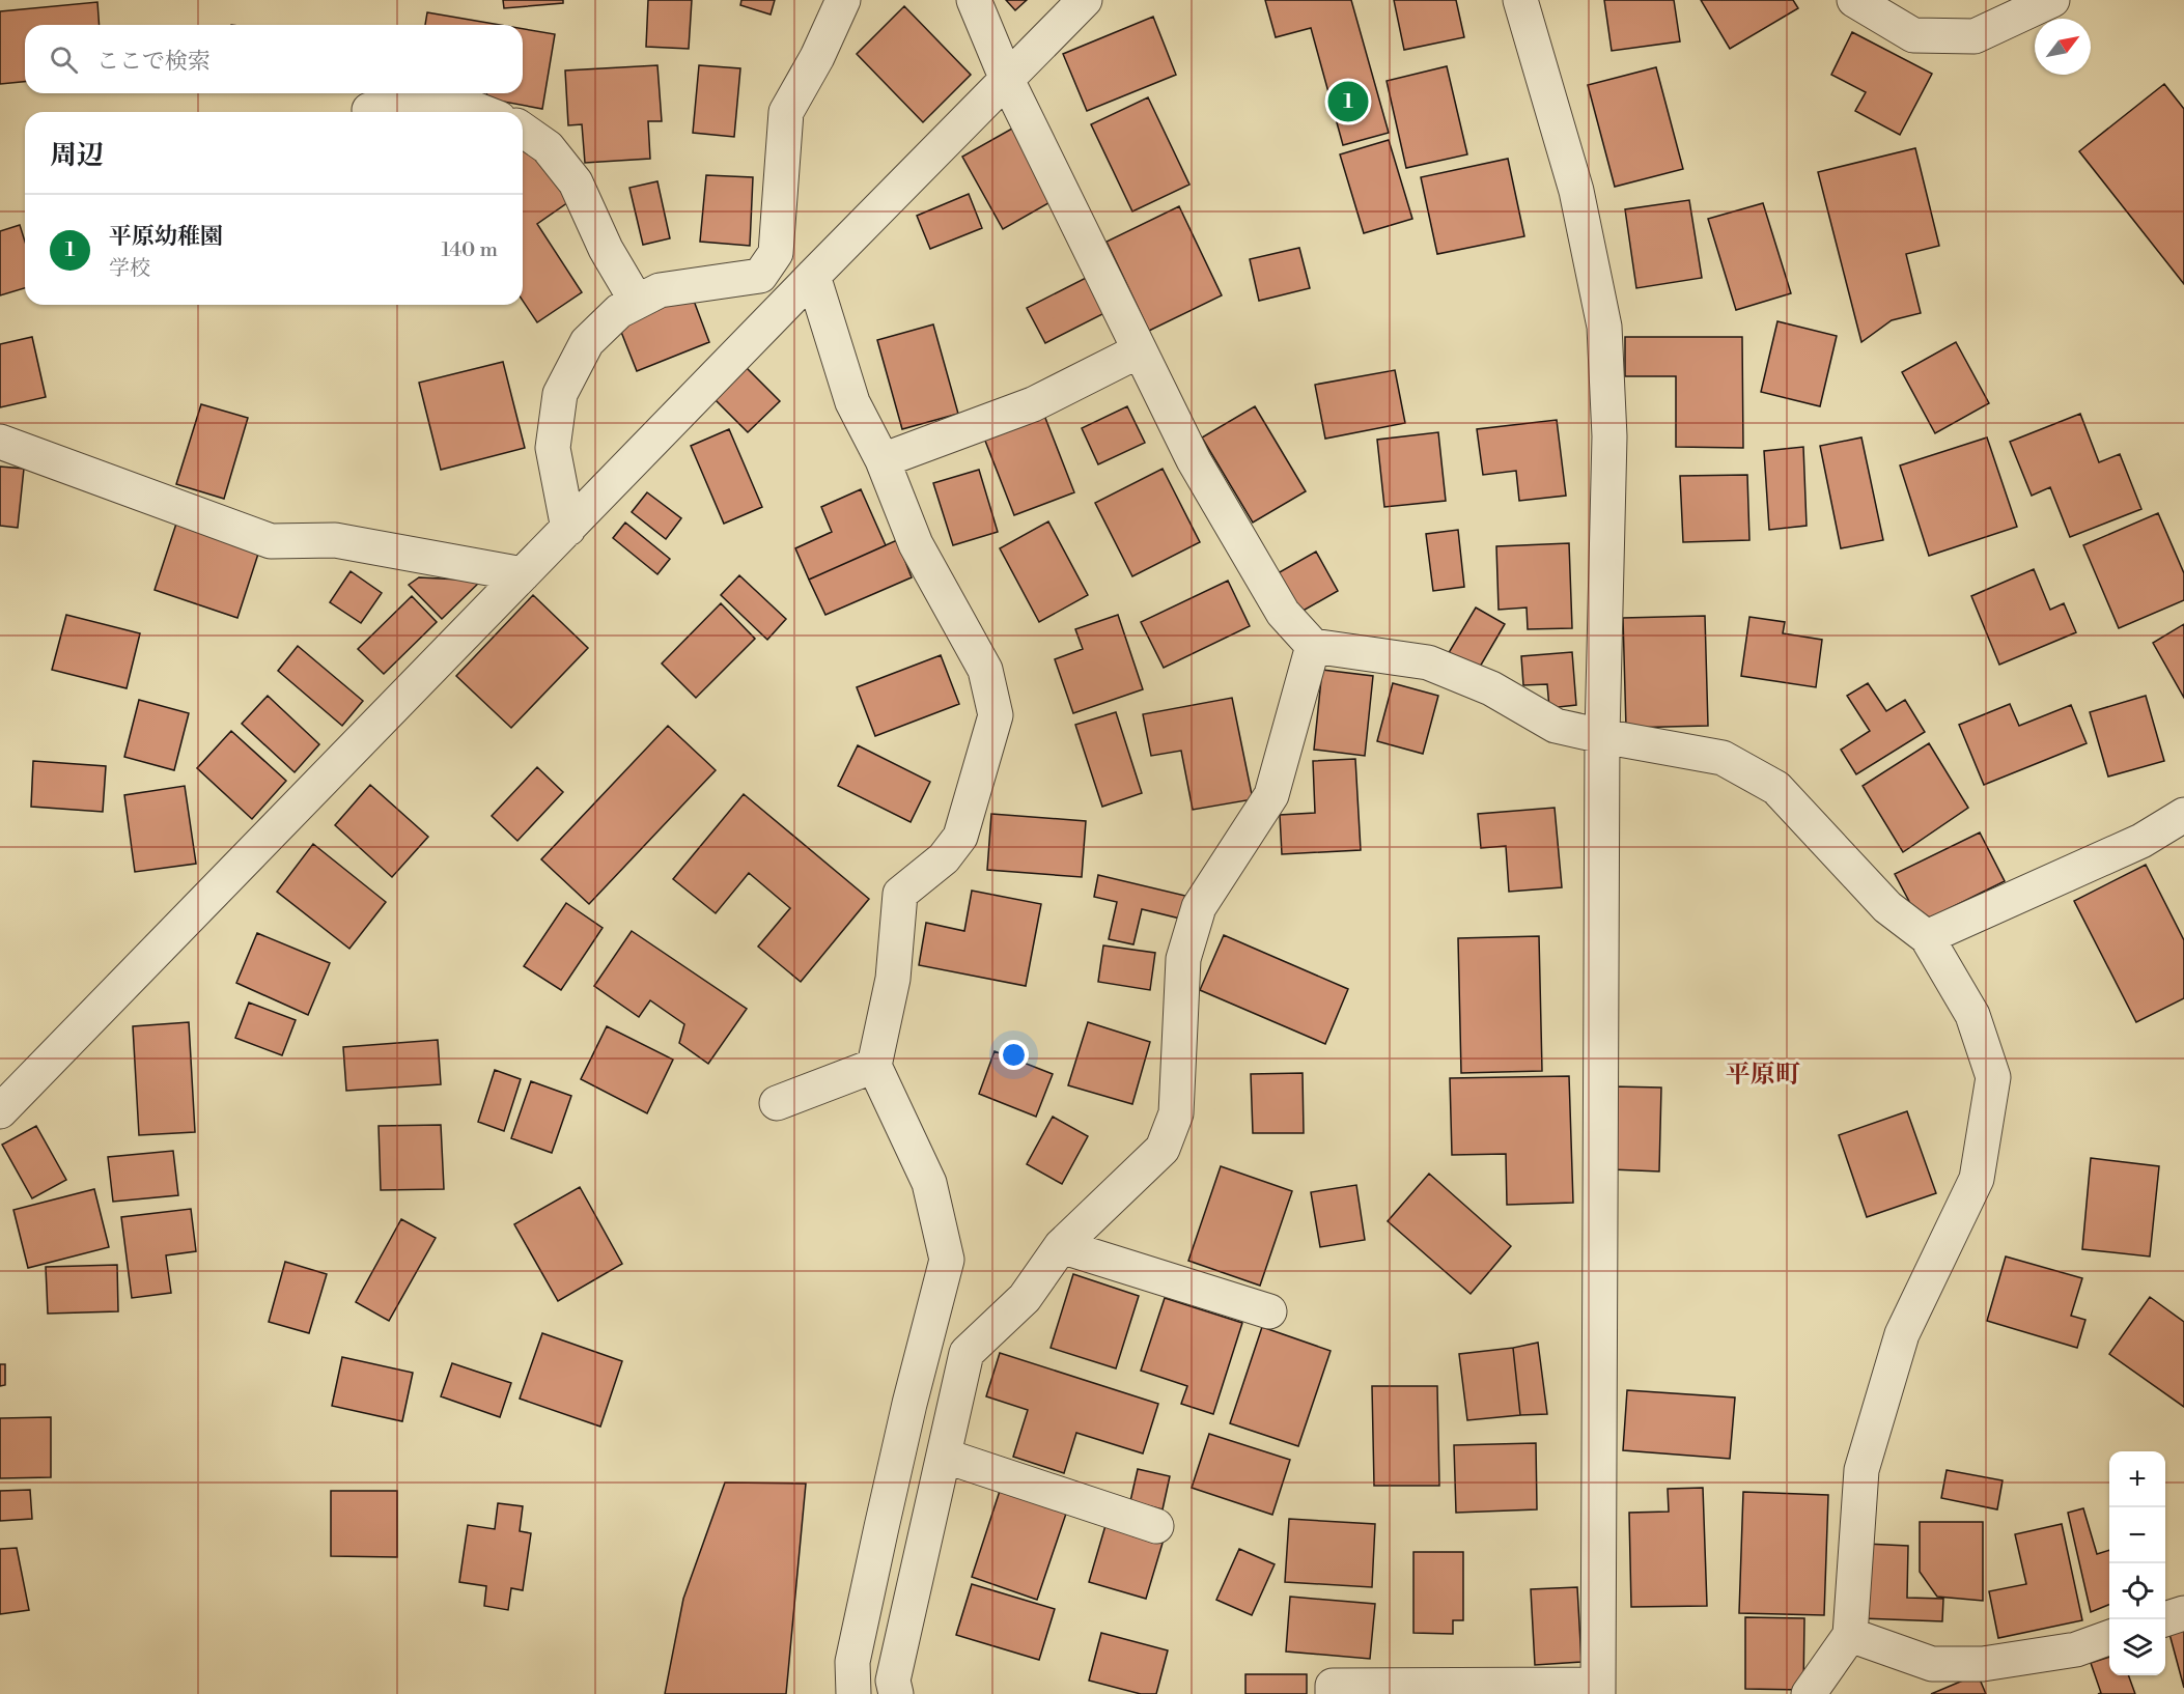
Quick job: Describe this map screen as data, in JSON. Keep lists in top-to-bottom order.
{
  "districts": ["平原町"],
  "north": "top right",
  "page": {
    "search": "ここで検索",
    "pins": "1",
    "heading": "周辺",
    "list": [
      {
        "mark": "1",
        "name": "平原幼稚園",
        "note": "学校",
        "value": "140 m"
      }
    ],
    "map_buttons": ["+", "−"]
  }
}
